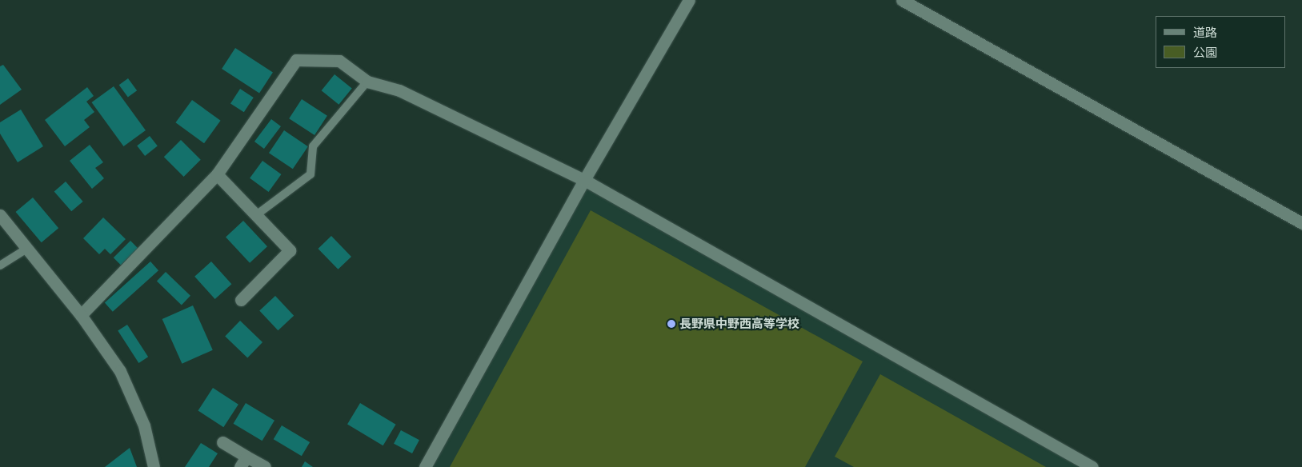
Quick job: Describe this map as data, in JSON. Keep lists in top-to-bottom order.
{
  "places": ["長野県中野西高等学校"],
  "legend": ["道路", "公園"]
}
